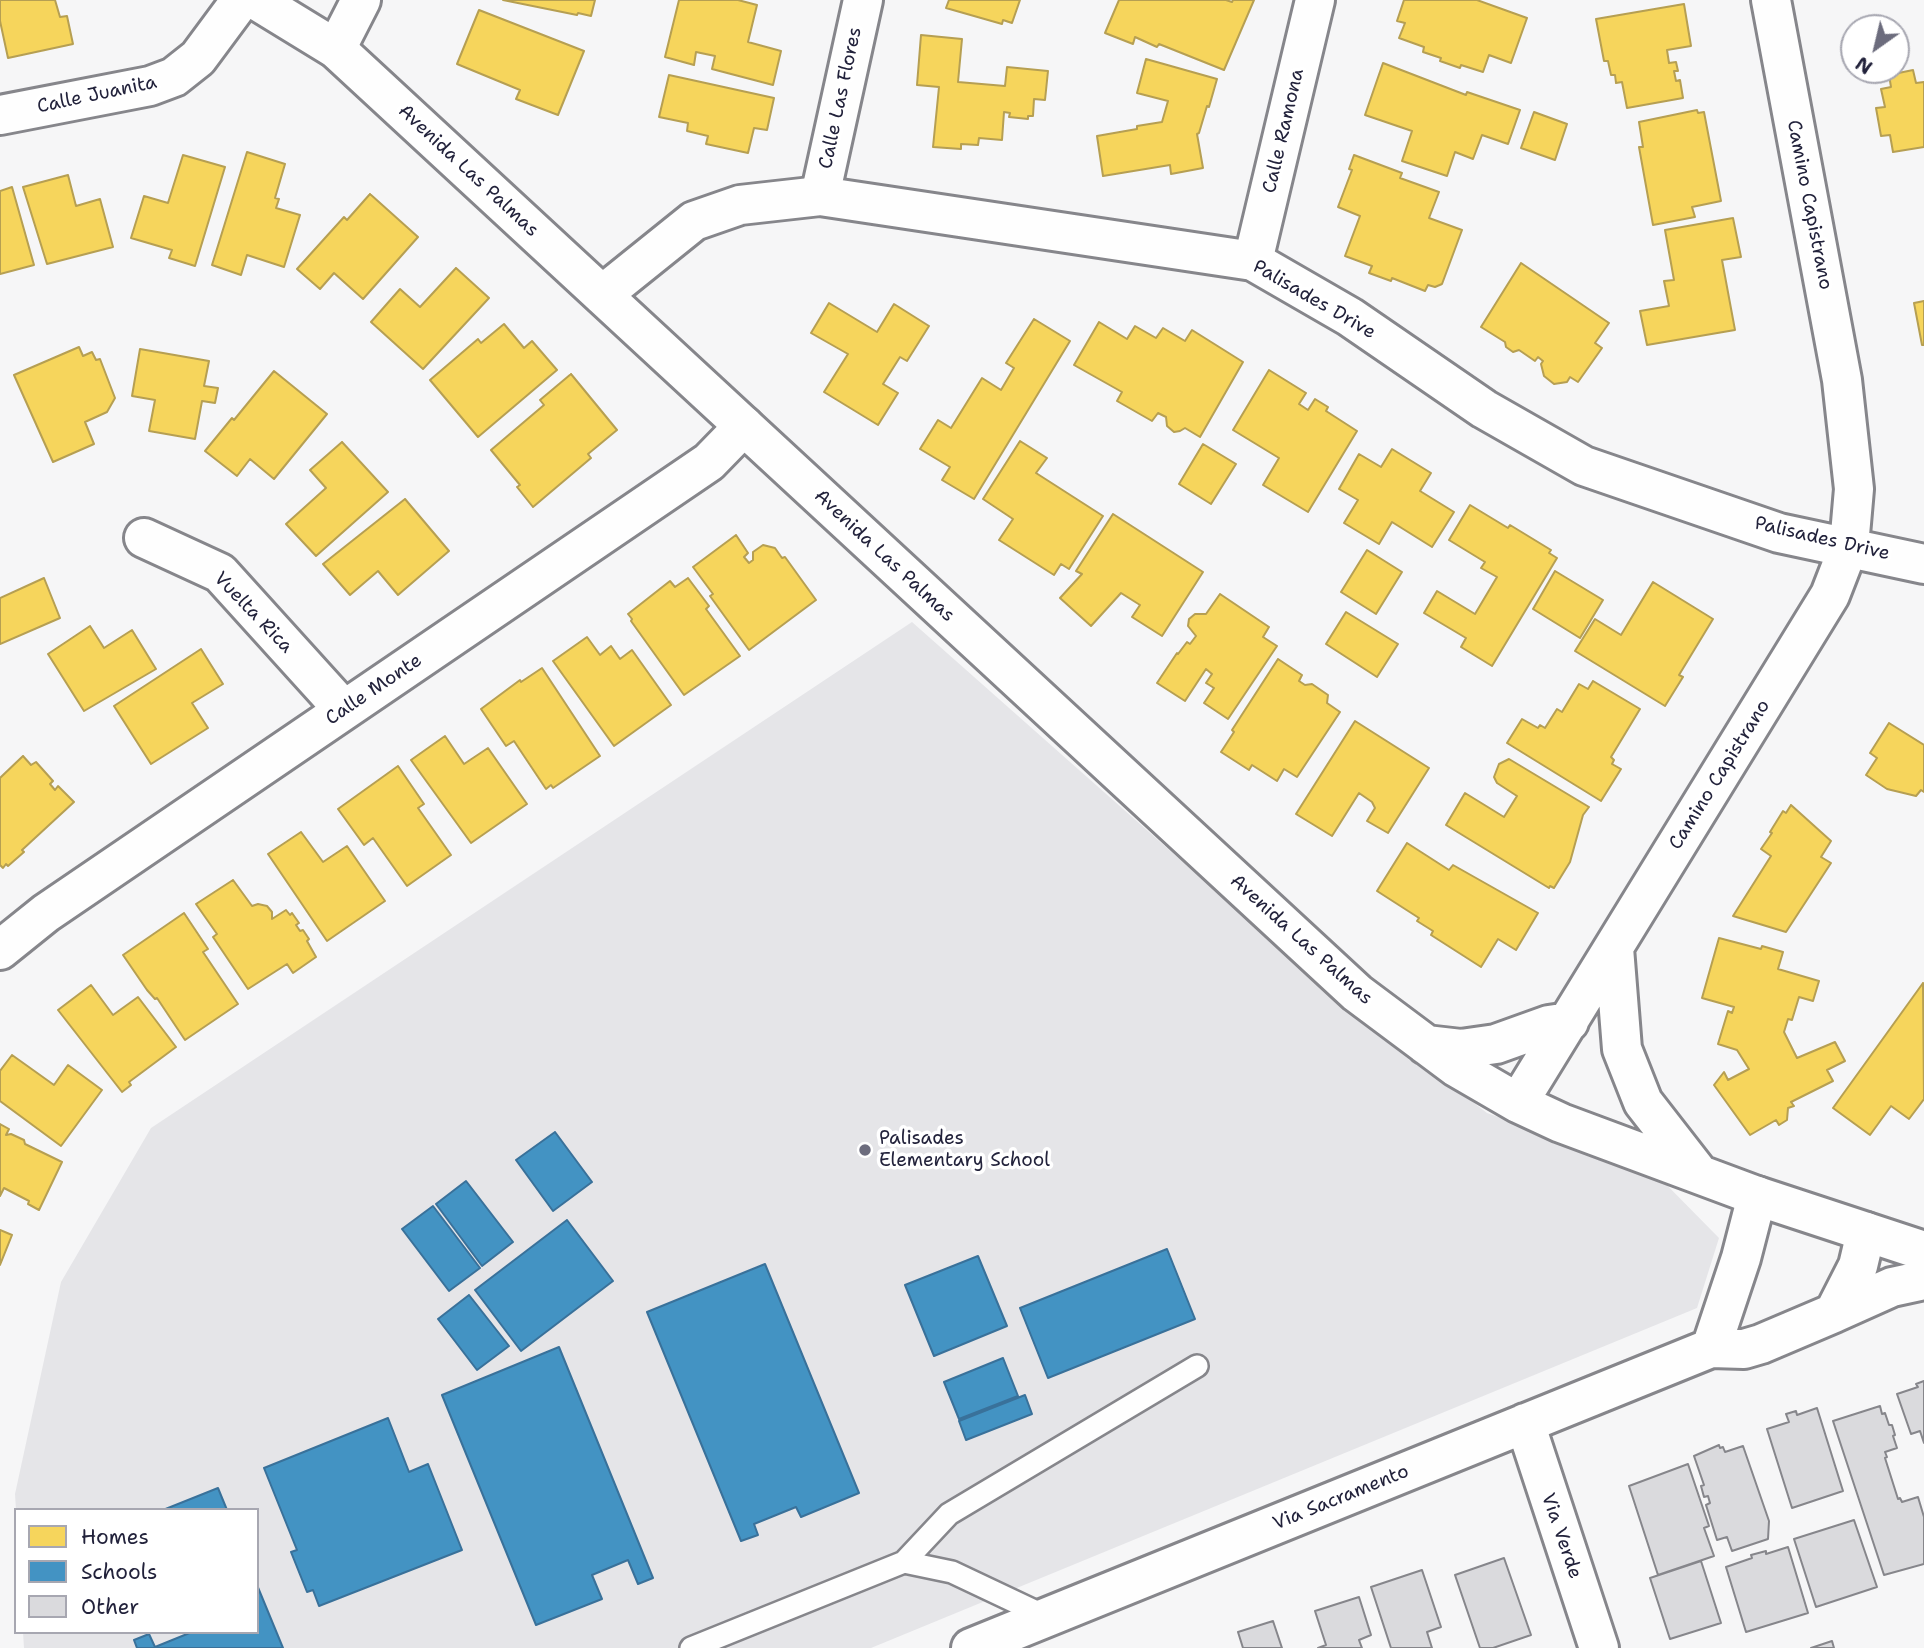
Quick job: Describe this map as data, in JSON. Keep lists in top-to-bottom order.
{
  "streets": {
    "street": [
      "Calle Juanita",
      "Calle Las Flores",
      "Calle Ramona",
      "Avenida Las Palmas",
      "Camino Capistrano",
      "Palisades Drive",
      "Vuelta Rica",
      "Calle Monte",
      "Via Sacramento",
      "Via Verde"
    ]
  },
  "crossings": [
    ["Calle Las Flores", "Palisades Drive"],
    ["Calle Ramona", "Palisades Drive"],
    ["Avenida Las Palmas", "Camino Capistrano"],
    ["Avenida Las Palmas", "Palisades Drive"],
    ["Avenida Las Palmas", "Calle Monte"],
    ["Camino Capistrano", "Palisades Drive"],
    ["Vuelta Rica", "Calle Monte"],
    ["Via Sacramento", "Via Verde"]
  ],
  "places": ["Palisades Elementary School"],
  "legend": ["Homes", "Schools", "Other"],
  "north": "bottom left"
}
